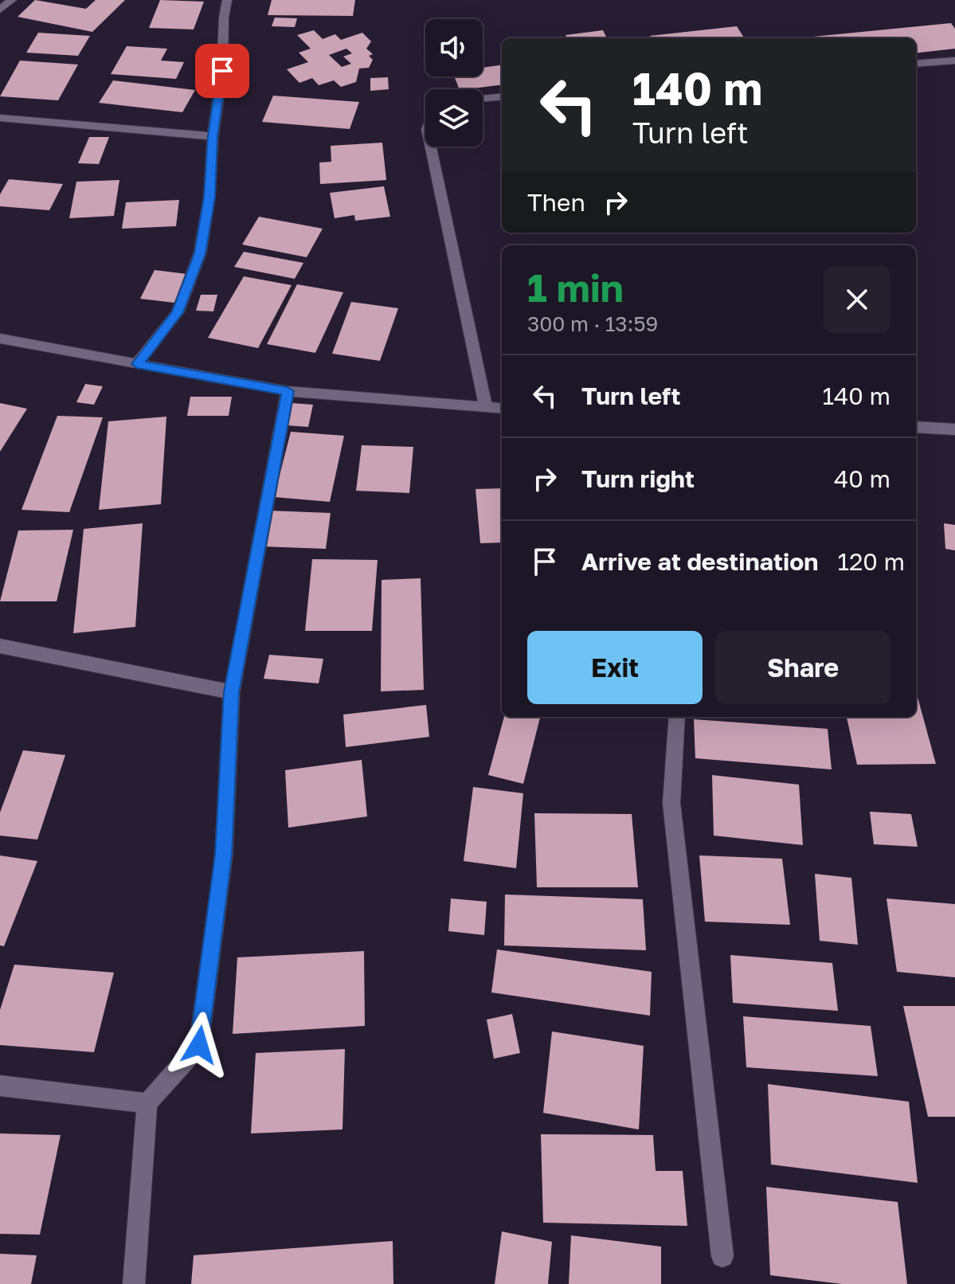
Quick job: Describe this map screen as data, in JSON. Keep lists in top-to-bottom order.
{
  "page": {
    "turn": ["140 m", "Turn left"],
    "then": "Then",
    "heading": ["1 min", "300 m · 13:59"],
    "list": [
      {
        "name": "Turn left",
        "value": "140 m"
      },
      {
        "name": "Turn right",
        "value": "40 m"
      },
      {
        "name": "Arrive at destination",
        "value": "120 m"
      }
    ],
    "buttons": ["Exit", "Share"]
  }
}
